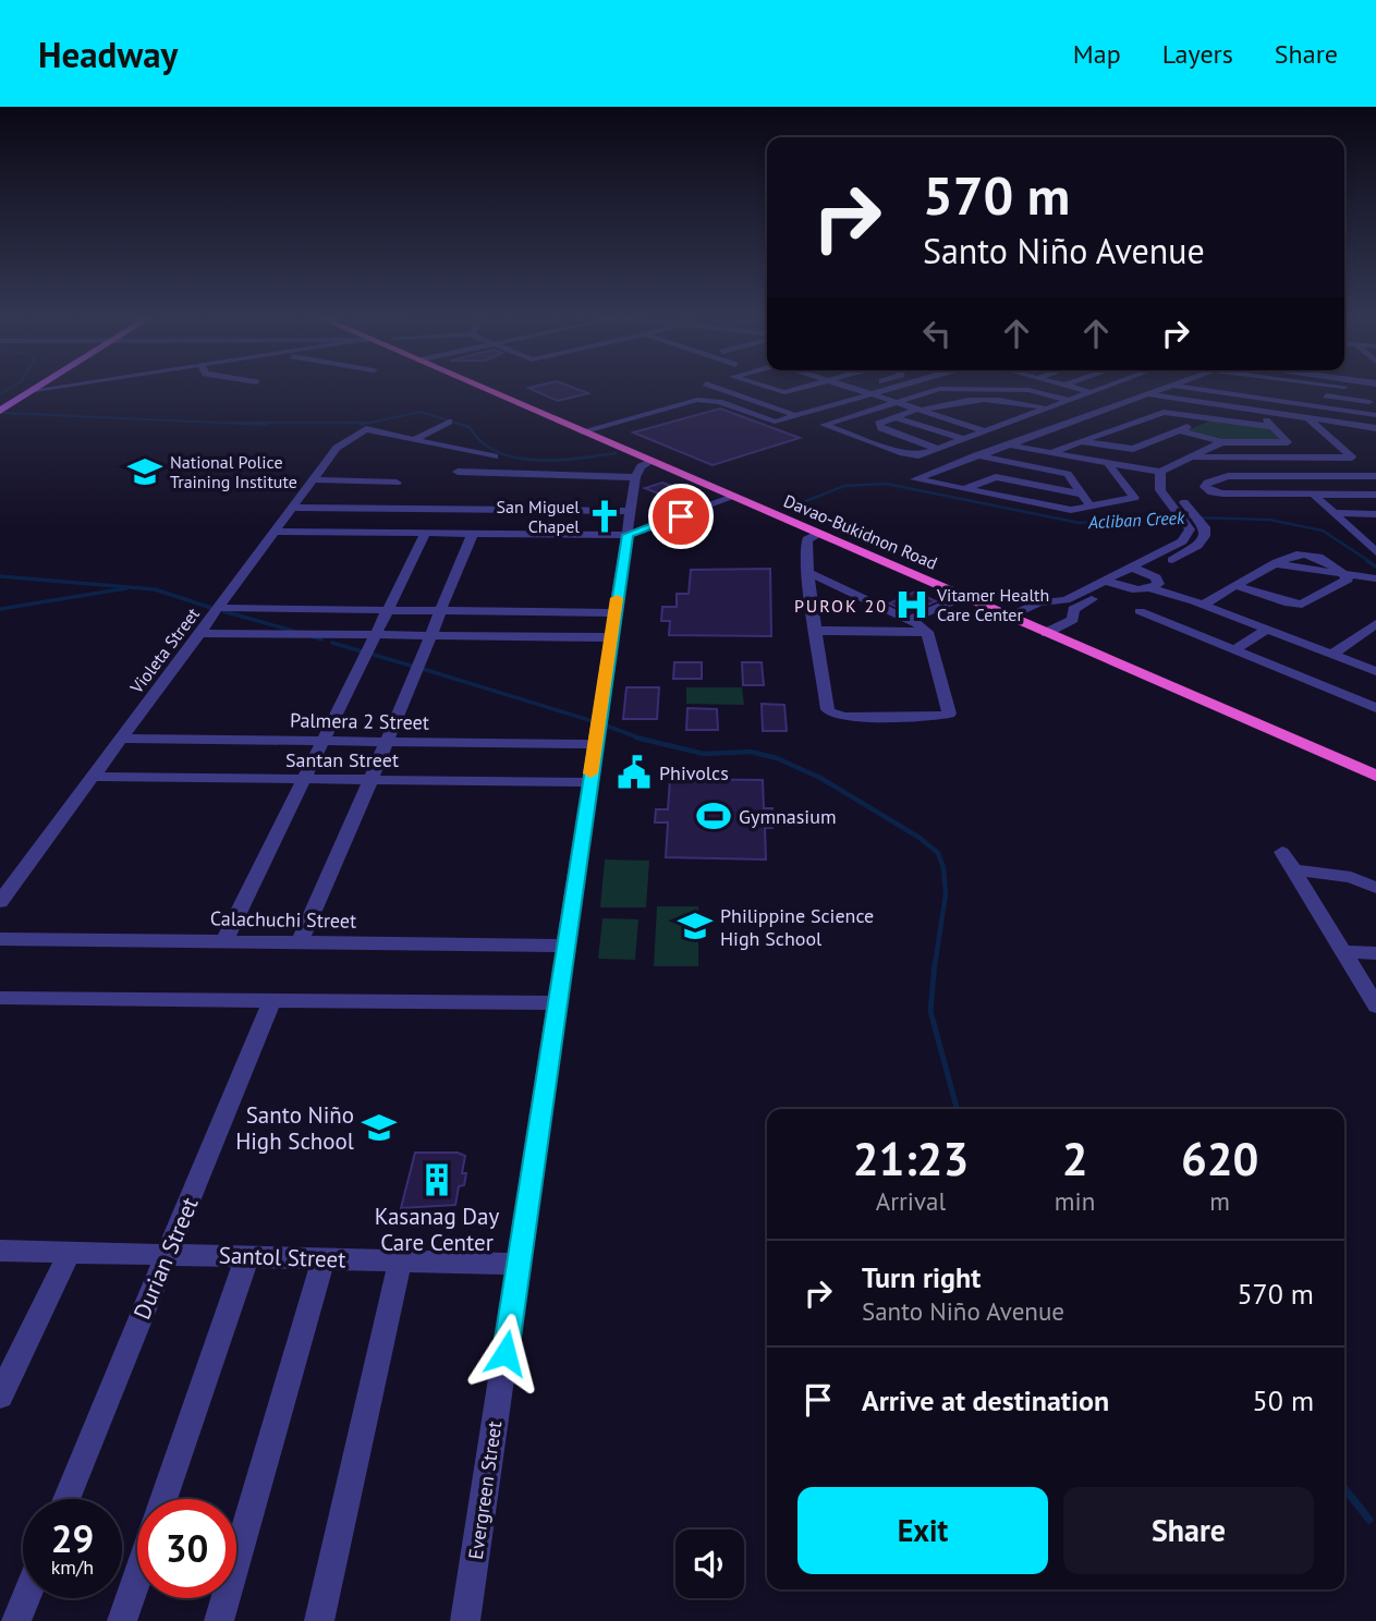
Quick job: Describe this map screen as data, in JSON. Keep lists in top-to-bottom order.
{
  "streets": {
    "highway": ["Davao-Bukidnon Road"],
    "street": [
      "Violeta Street",
      "Palmera 2 Street",
      "Santan Street",
      "Calachuchi Street",
      "Santol Street",
      "Durian Street",
      "Evergreen Street"
    ]
  },
  "crossings": [
    ["Violeta Street", "Palmera 2 Street"],
    ["Violeta Street", "Santan Street"],
    ["Palmera 2 Street", "Evergreen Street"],
    ["Santan Street", "Evergreen Street"],
    ["Calachuchi Street", "Evergreen Street"],
    ["Santol Street", "Durian Street"],
    ["Santol Street", "Evergreen Street"]
  ],
  "districts": ["PUROK 20"],
  "water": ["Acliban Creek"],
  "places": {
    "school or university": ["National Police Training Institute", "Philippine Science High School", "Santo Niño High School"],
    "church": ["San Miguel Chapel"],
    "hospital": ["Vitamer Health Care Center"],
    "public building": ["Phivolcs"],
    "sports": ["Gymnasium"],
    "building": ["Kasanag Day Care Center"]
  },
  "page": {
    "header": "Headway",
    "nav": ["Map", "Layers", "Share"],
    "turn": ["570 m", "Santo Niño Avenue"],
    "eta": [
      "21:23",
      "Arrival",
      "2",
      "min",
      "620",
      "m"
    ],
    "list": [
      {
        "name": "Turn right",
        "note": "Santo Niño Avenue",
        "value": "570 m"
      },
      {
        "name": "Arrive at destination",
        "value": "50 m"
      }
    ],
    "buttons": ["Exit", "Share"],
    "speed": "29 km/h",
    "limit": "30"
  }
}
